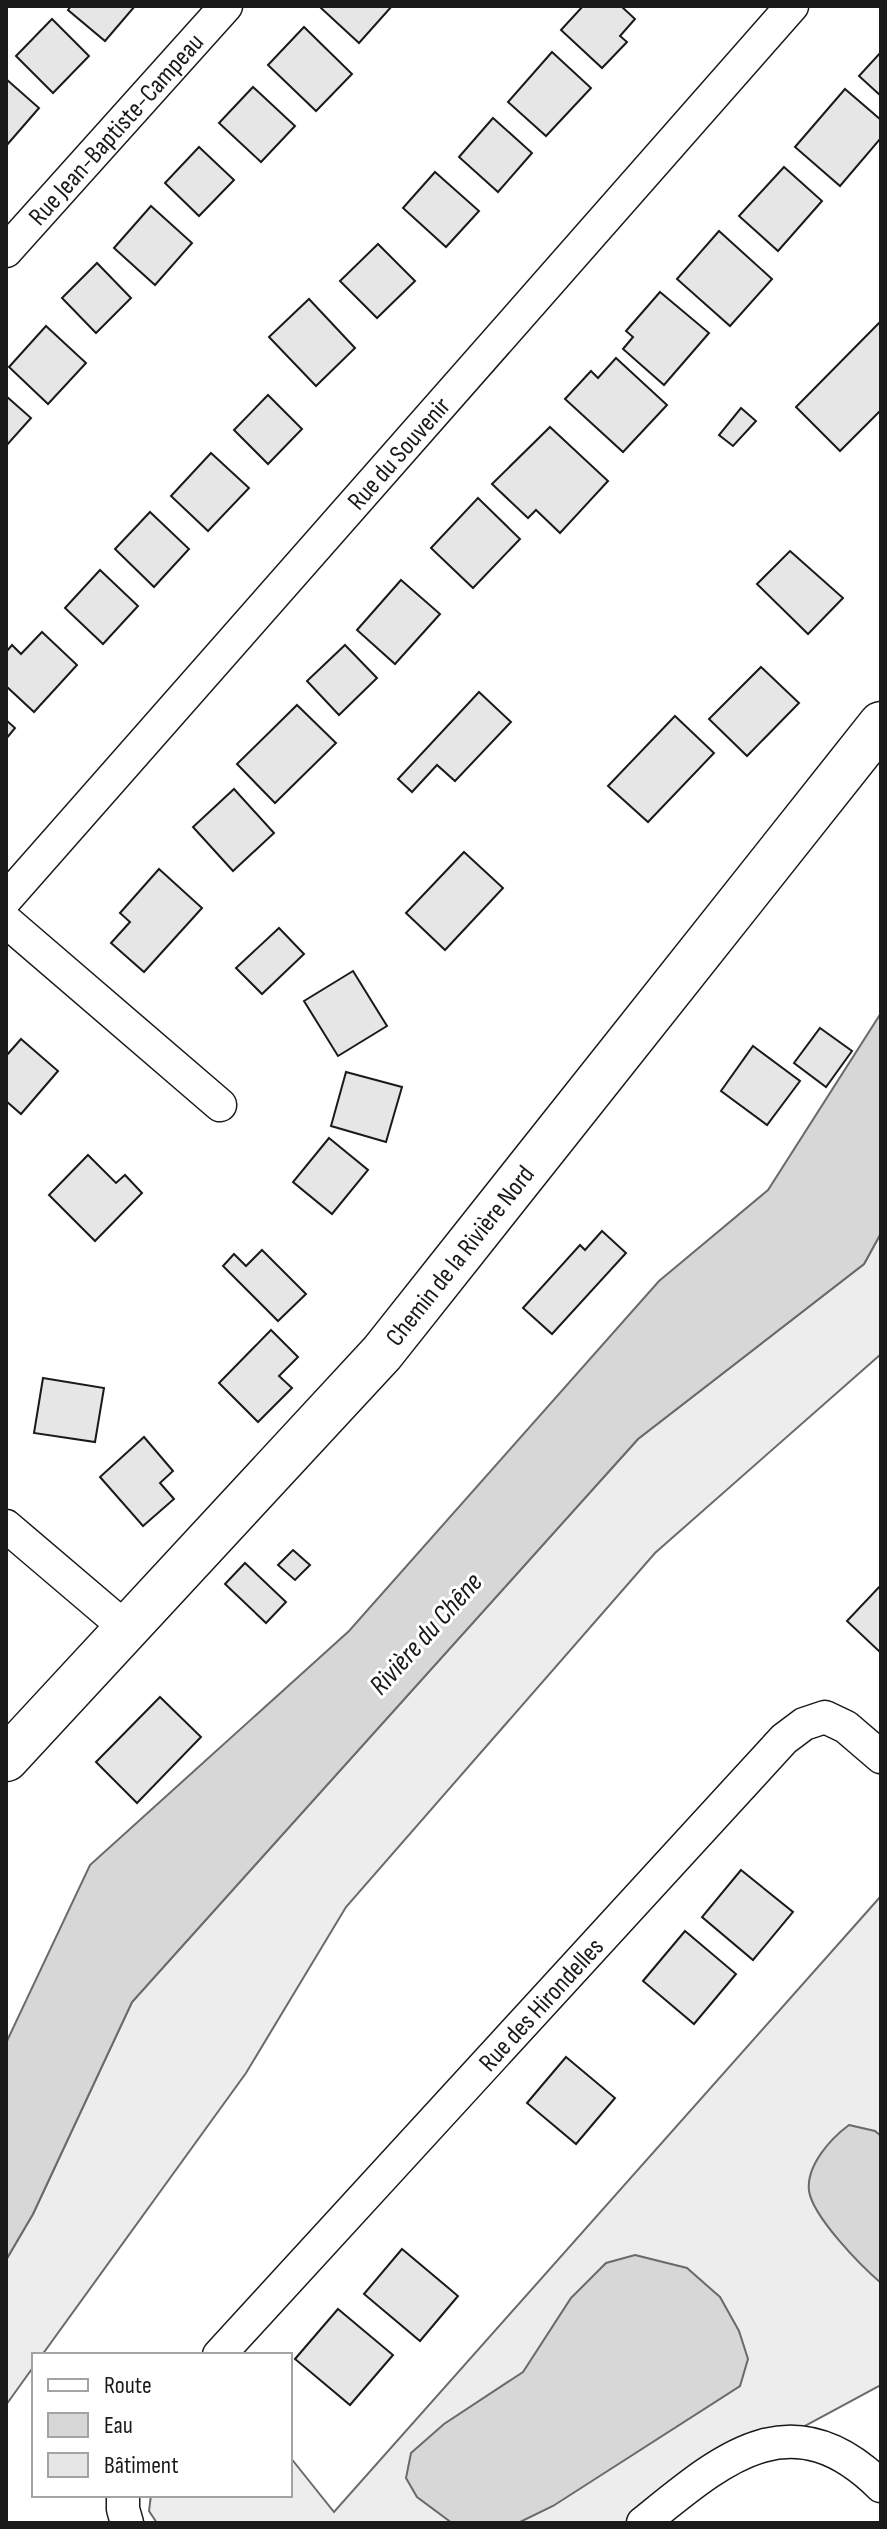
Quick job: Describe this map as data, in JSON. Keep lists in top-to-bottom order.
{
  "streets": {
    "street": [
      "Rue Jean-Baptiste-Campeau",
      "Rue du Souvenir",
      "Chemin de la Rivière Nord",
      "Rue des Hirondelles"
    ]
  },
  "water": ["Rivière du Chêne"],
  "legend": ["Route", "Eau", "Bâtiment"]
}
